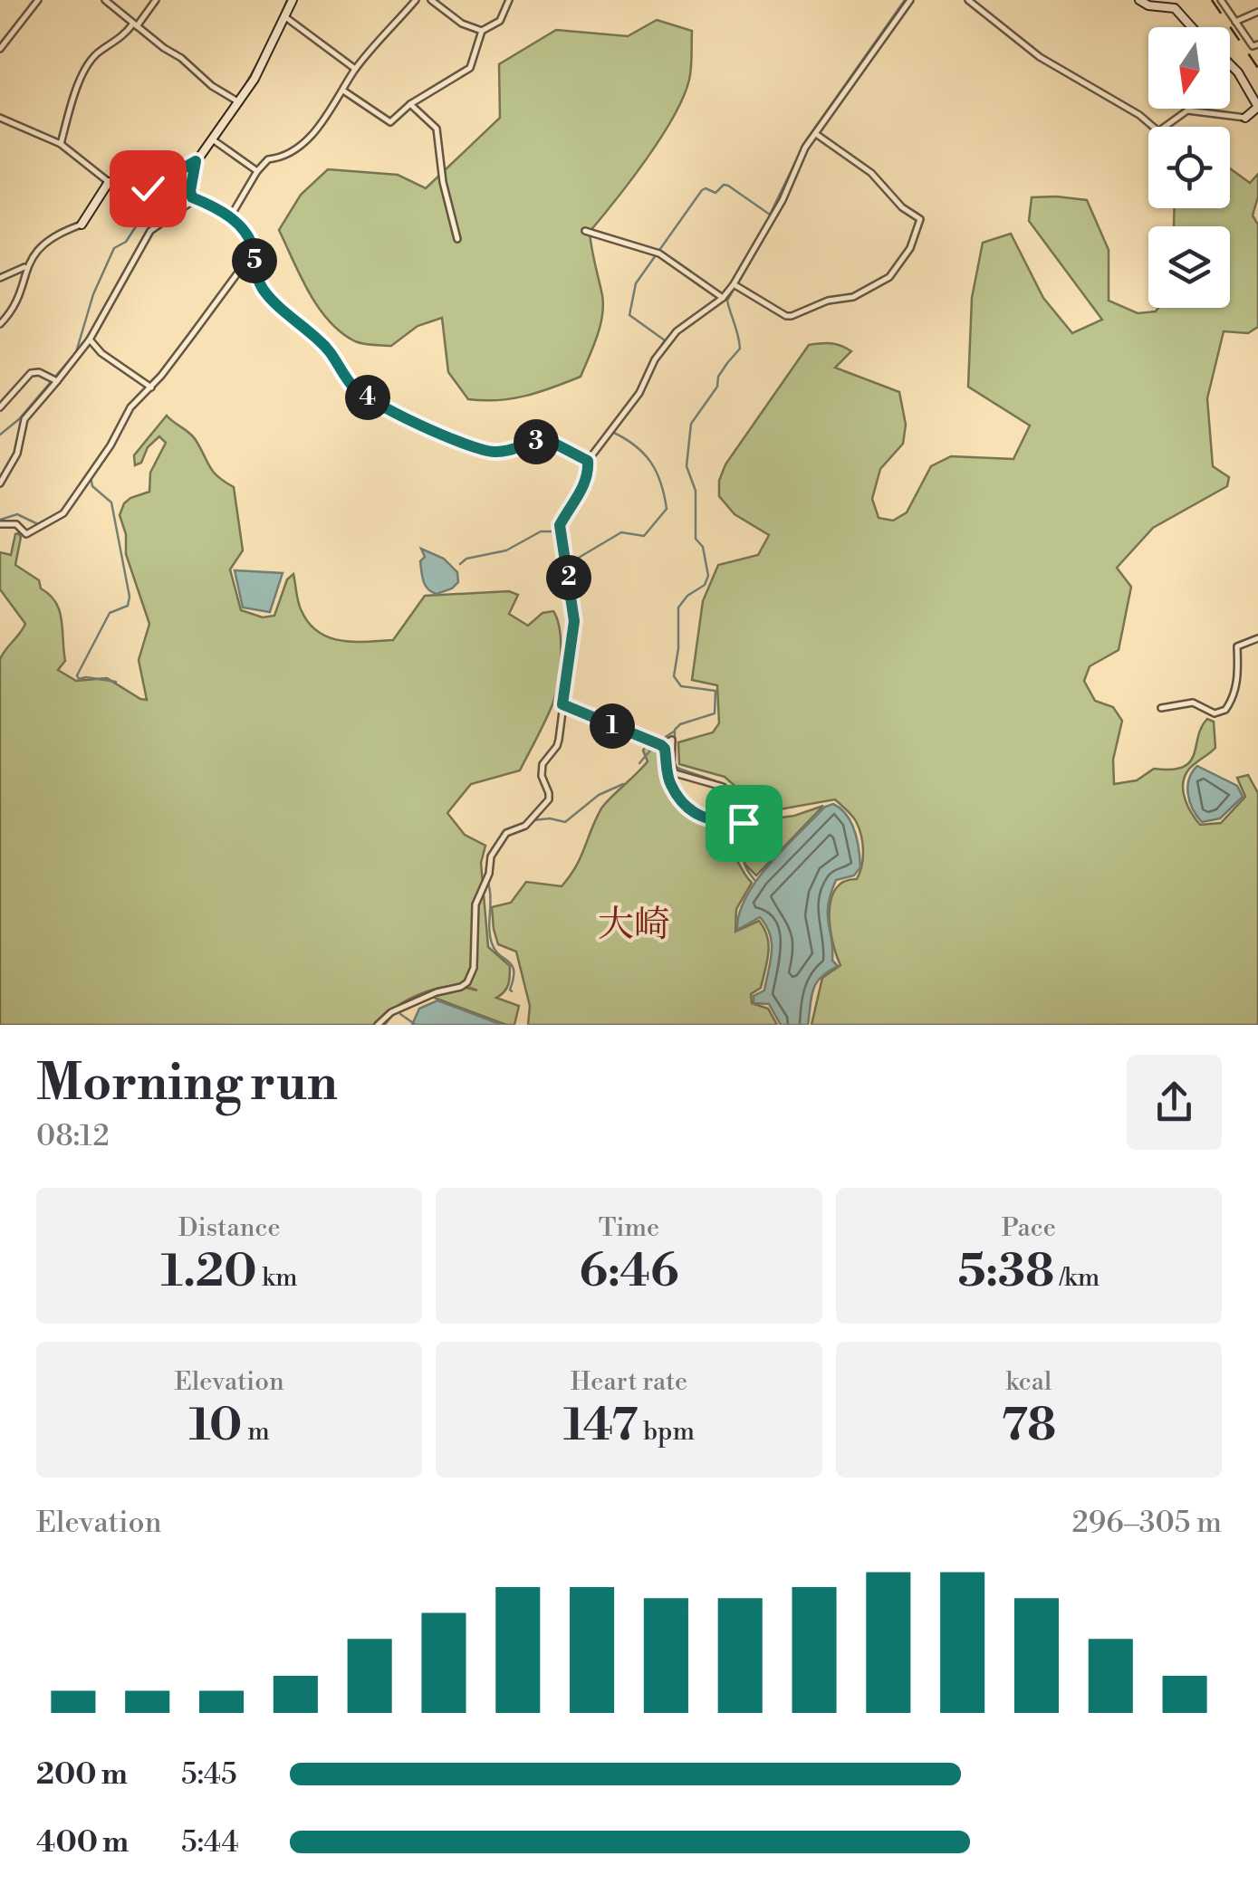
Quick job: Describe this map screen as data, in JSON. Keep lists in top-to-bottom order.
{
  "districts": ["大崎"],
  "north": "bottom",
  "page": {
    "pins": [
      "5",
      "4",
      "3",
      "2",
      "1"
    ],
    "heading": ["Morning run", "08:12"],
    "stats": [
      ["Distance", "1.20 km"],
      ["Time", "6:46"],
      ["Pace", "5:38 /km"],
      ["Elevation", "10 m"],
      ["Heart rate", "147 bpm"],
      ["kcal", "78"]
    ],
    "chart": ["Elevation", "296–305 m"],
    "list": [
      {
        "name": "200 m",
        "note": "5:45"
      },
      {
        "name": "400 m",
        "note": "5:44"
      }
    ]
  }
}
